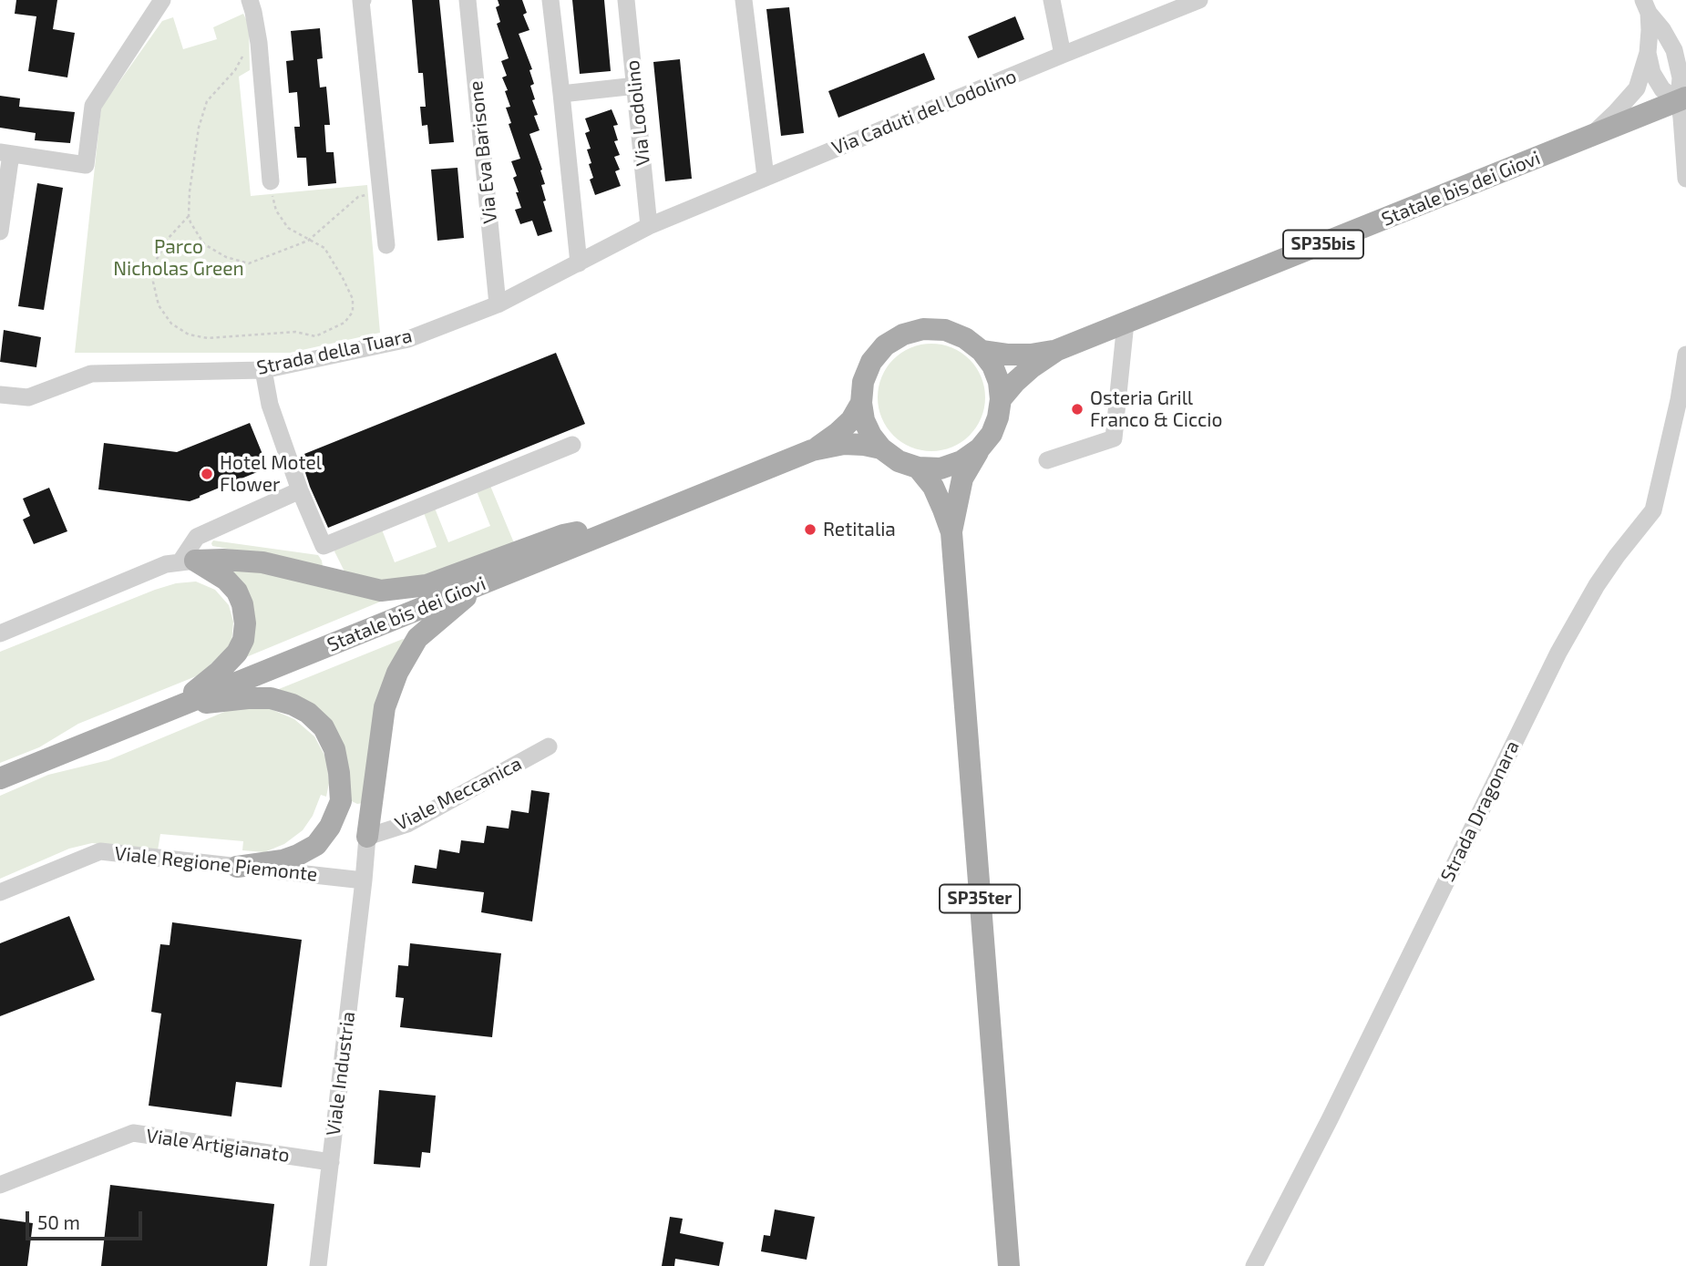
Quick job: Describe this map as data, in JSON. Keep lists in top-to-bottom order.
{
  "streets": {
    "main road": ["Statale bis dei Giovi", "SP35bis", "SP35ter"],
    "street": [
      "Via Caduti del Lodolino",
      "Via Lodolino",
      "Via Eva Barisone",
      "Strada della Tuara",
      "Viale Meccanica",
      "Strada Dragonara",
      "Viale Regione Piemonte",
      "Viale Industria",
      "Viale Artigianato"
    ]
  },
  "crossings": [
    ["Via Caduti del Lodolino", "Via Lodolino"],
    ["Via Caduti del Lodolino", "Strada della Tuara"],
    ["Via Lodolino", "Strada della Tuara"],
    ["Via Eva Barisone", "Strada della Tuara"],
    ["Statale bis dei Giovi", "SP35ter"],
    ["Viale Meccanica", "Viale Industria"],
    ["Viale Regione Piemonte", "Viale Industria"],
    ["Viale Industria", "Viale Artigianato"]
  ],
  "parks": ["Parco Nicholas Green"],
  "places": ["Osteria Grill Franco & Ciccio", "Hotel Motel Flower", "Retitalia"],
  "scale_bar": "50 m"
}
